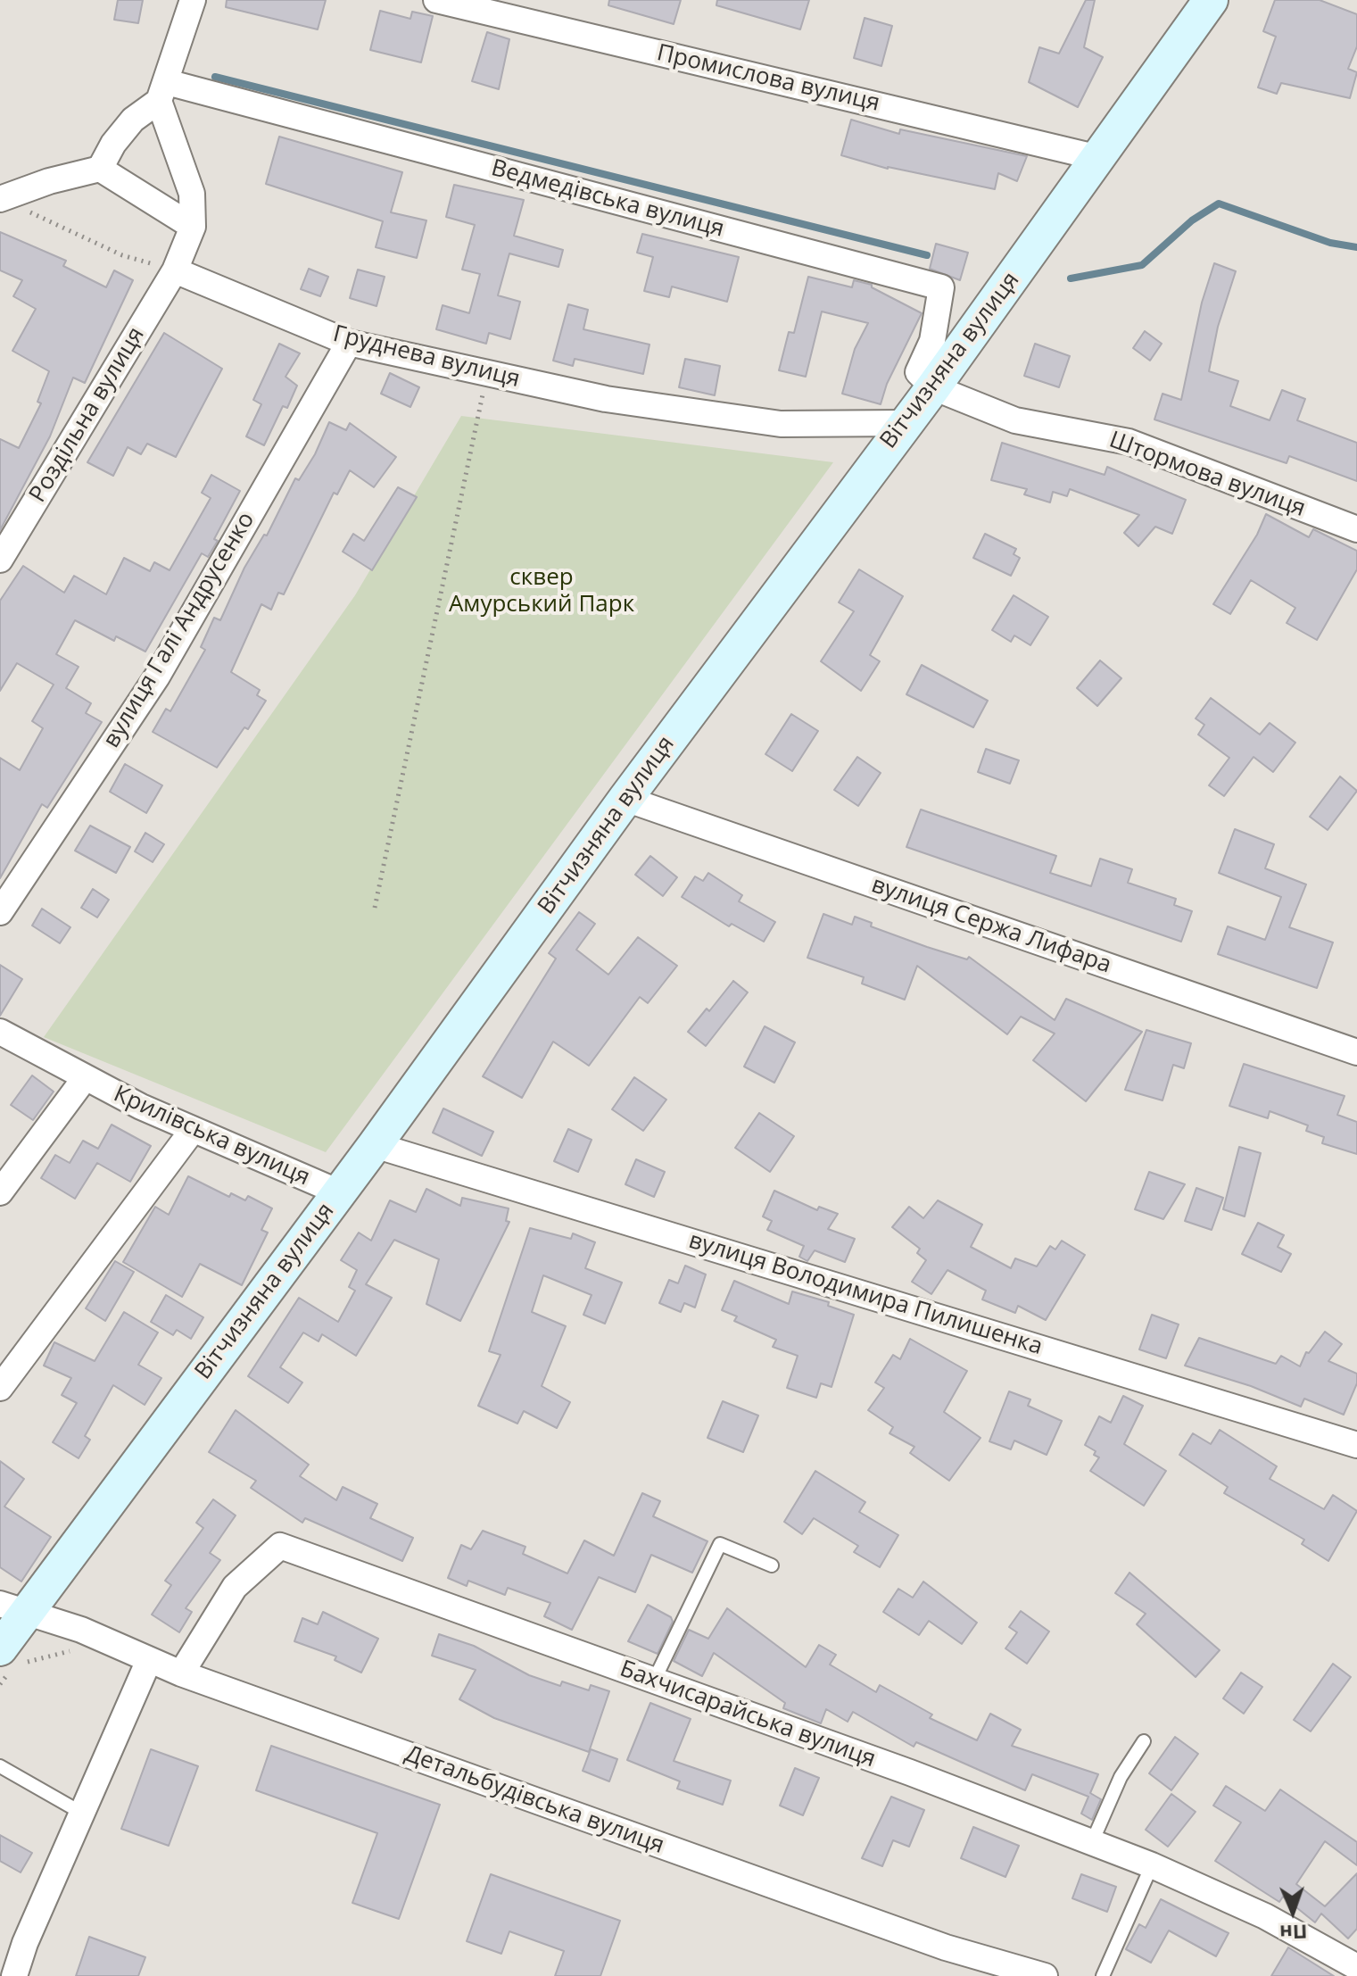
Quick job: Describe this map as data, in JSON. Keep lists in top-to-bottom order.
{
  "streets": {
    "street": [
      "Промислова вулиця",
      "Ведмедівська вулиця",
      "Груднева вулиця",
      "Вітчизняна вулиця",
      "Роздільна вулиця",
      "Штормова вулиця",
      "вулиця Галі Андрусенко",
      "вулиця Сержа Лифара",
      "Крилівська вулиця",
      "вулиця Володимира Пилишенка",
      "Бахчисарайська вулиця",
      "Детальбудівська вулиця"
    ]
  },
  "crossings": [
    ["Промислова вулиця", "Вітчизняна вулиця"],
    ["Ведмедівська вулиця", "Вітчизняна вулиця"],
    ["Ведмедівська вулиця", "Штормова вулиця"],
    ["Груднева вулиця", "Вітчизняна вулиця"],
    ["Груднева вулиця", "Роздільна вулиця"],
    ["Груднева вулиця", "вулиця Галі Андрусенко"],
    ["Вітчизняна вулиця", "Штормова вулиця"],
    ["Вітчизняна вулиця", "вулиця Сержа Лифара"],
    ["Вітчизняна вулиця", "Крилівська вулиця"],
    ["Вітчизняна вулиця", "вулиця Володимира Пилишенка"],
    ["Вітчизняна вулиця", "Детальбудівська вулиця"],
    ["Бахчисарайська вулиця", "Детальбудівська вулиця"]
  ],
  "parks": ["сквер Амурський Парк"],
  "north": "bottom"
}
